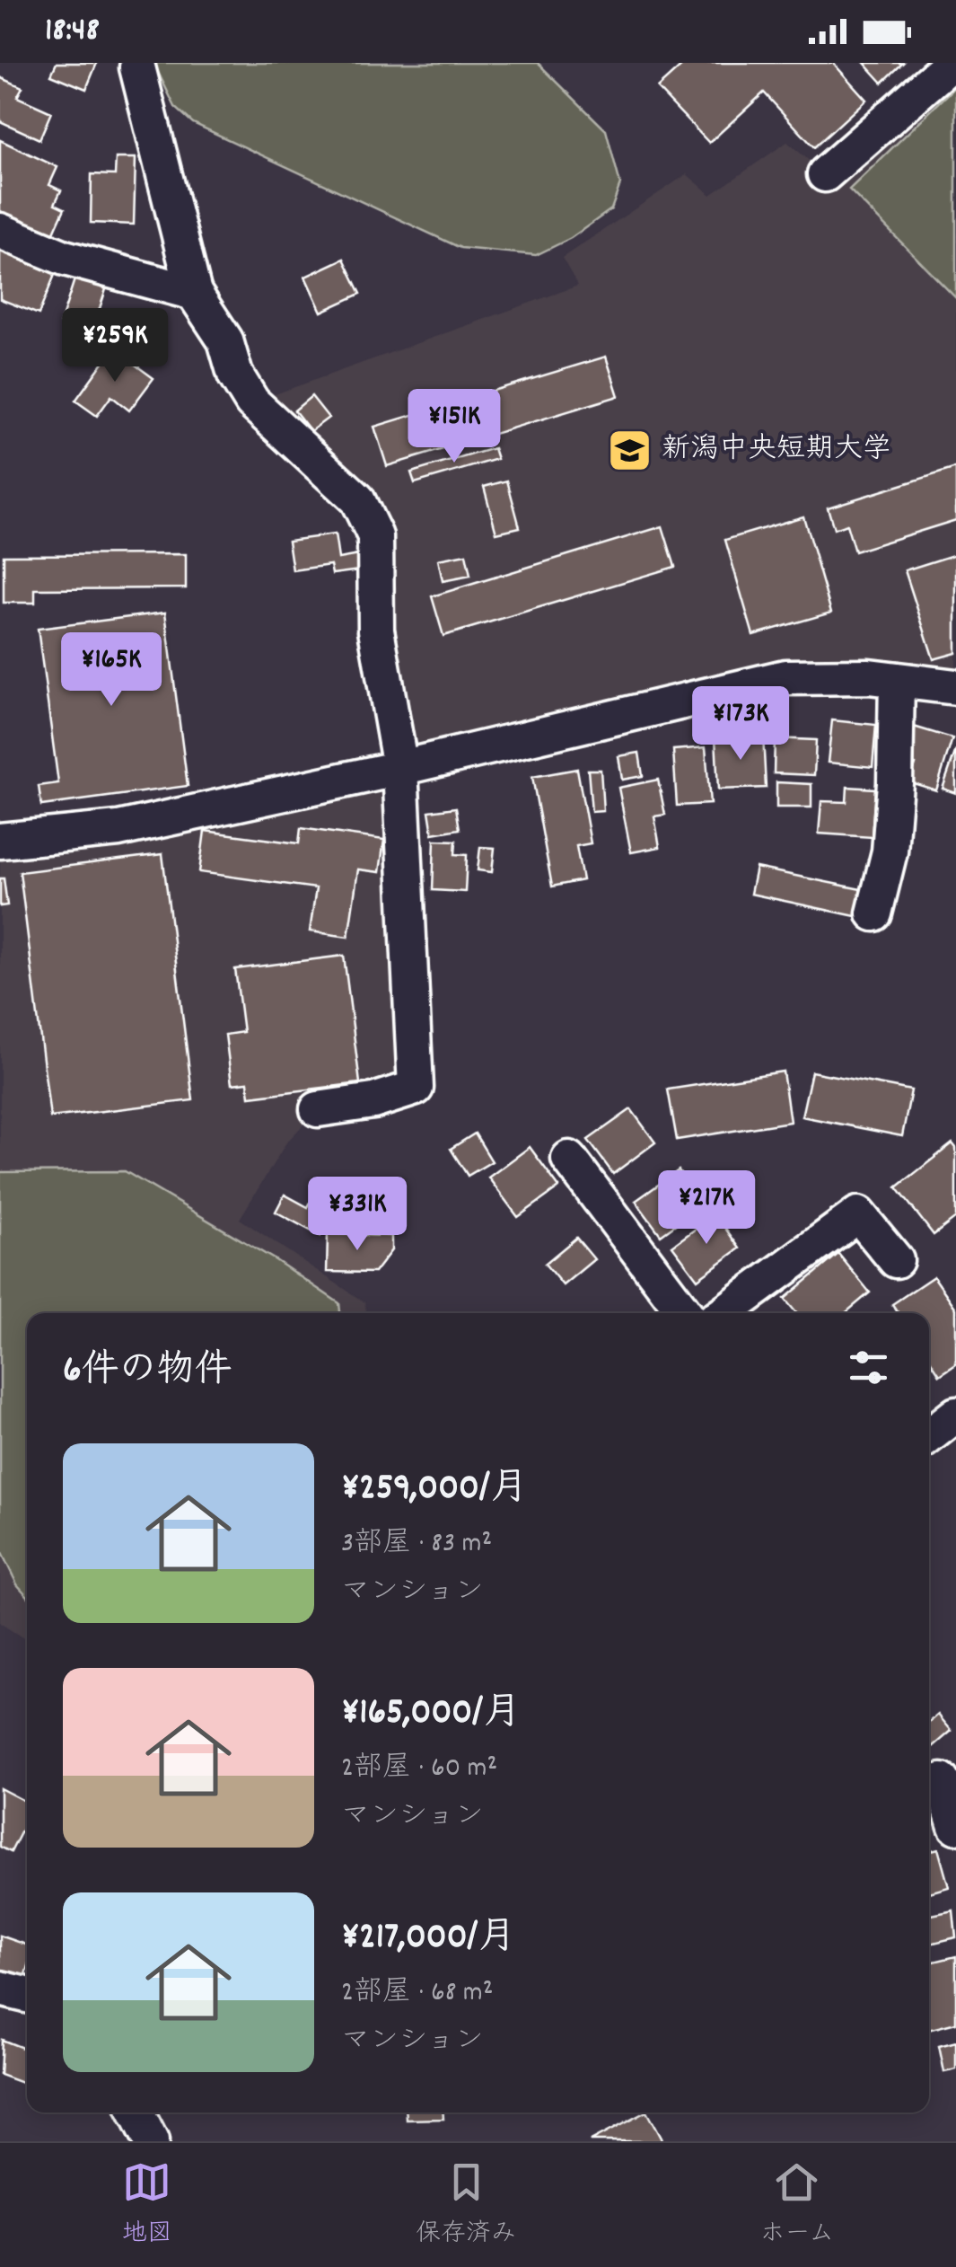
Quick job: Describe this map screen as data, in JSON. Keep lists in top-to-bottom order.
{
  "places": {
    "school or university": ["新潟中央短期大学"]
  },
  "page": {
    "status": "18:48",
    "price": [
      "¥259K",
      "¥151K",
      "¥165K",
      "¥173K",
      "¥217K",
      "¥331K"
    ],
    "heading": "6件の物件",
    "list": [
      {
        "name": "¥259,000/月",
        "note": "3部屋 · 83 m² · マンション"
      },
      {
        "name": "¥165,000/月",
        "note": "2部屋 · 60 m² · マンション"
      },
      {
        "name": "¥217,000/月",
        "note": "2部屋 · 68 m² · マンション"
      }
    ],
    "tabs": ["地図", "保存済み", "ホーム"]
  }
}
